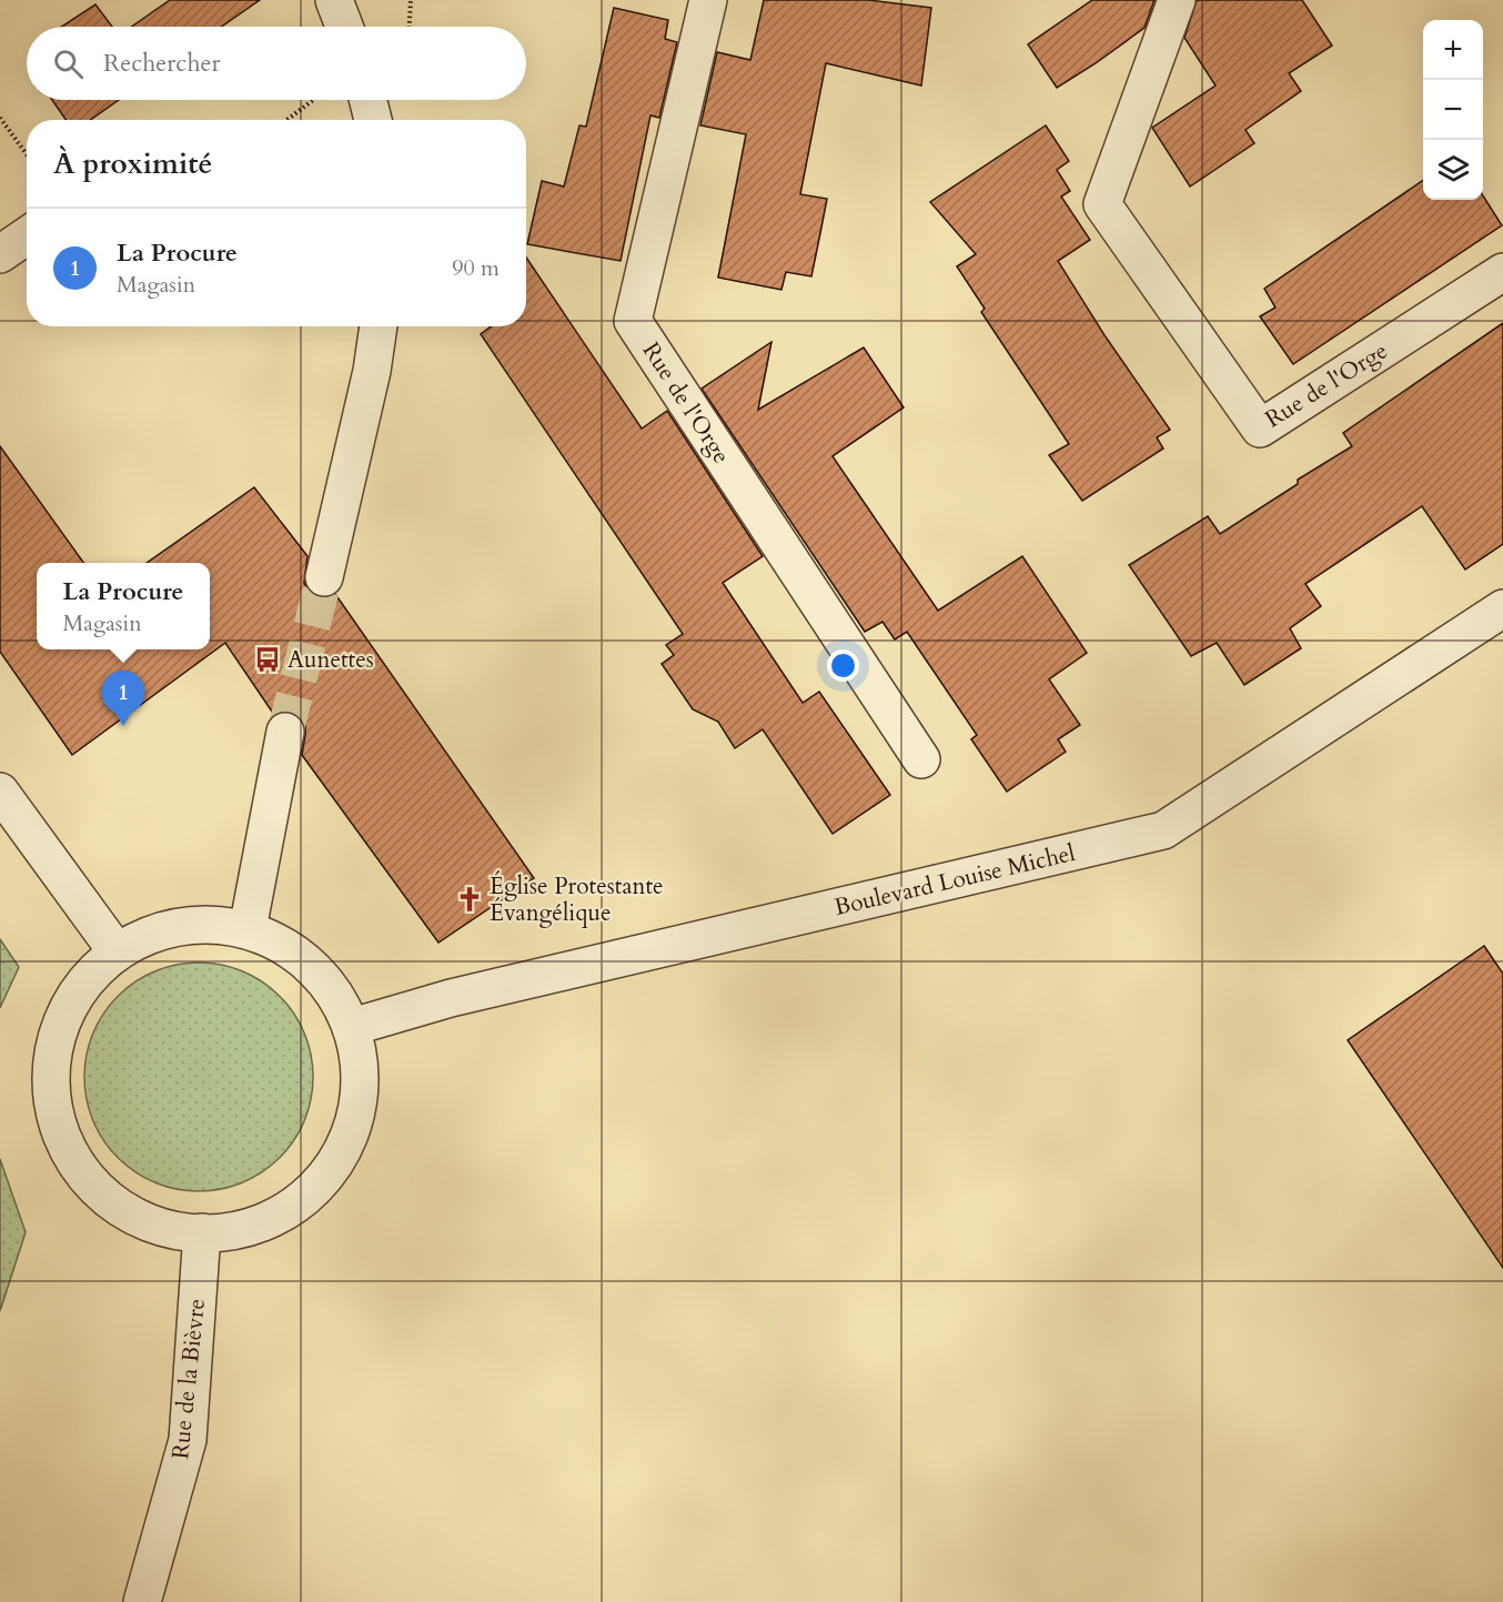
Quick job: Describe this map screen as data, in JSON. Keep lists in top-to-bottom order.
{
  "streets": {
    "street": ["Rue de l'Orge", "Boulevard Louise Michel", "Rue de la Bièvre"]
  },
  "places": {
    "bus stop": ["Aunettes"],
    "church": ["Église Protestante Évangélique"]
  },
  "page": {
    "map_buttons": ["+", "−"],
    "search": "Rechercher",
    "heading": "À proximité",
    "list": [
      {
        "mark": "1",
        "name": "La Procure",
        "note": "Magasin",
        "value": "90 m"
      }
    ],
    "popup": ["La Procure", "Magasin"],
    "pins": "1"
  }
}
